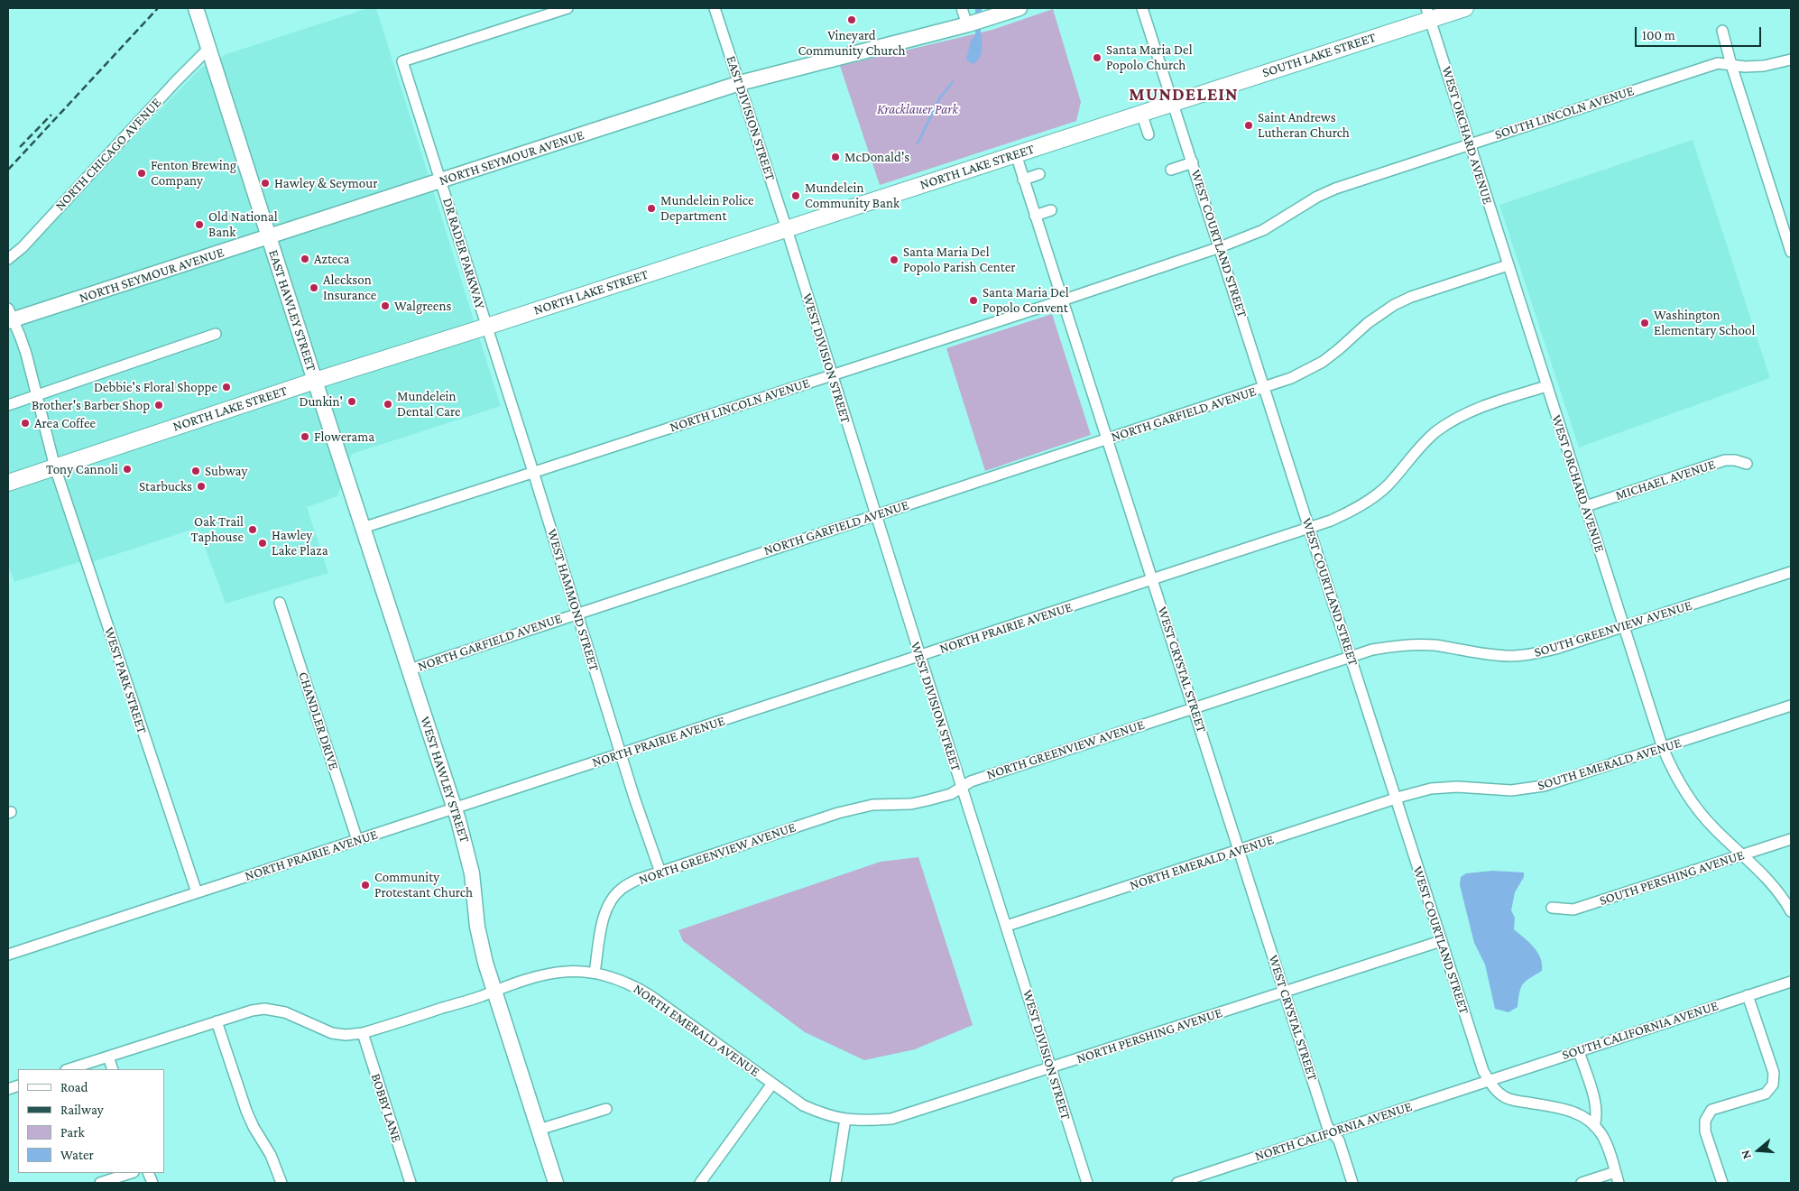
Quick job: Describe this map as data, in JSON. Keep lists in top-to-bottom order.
{
  "streets": {
    "main road": ["SOUTH LAKE STREET", "NORTH LAKE STREET"],
    "street": [
      "SOUTH LINCOLN AVENUE",
      "EAST DIVISION STREET",
      "WEST ORCHARD AVENUE",
      "NORTH CHICAGO AVENUE",
      "NORTH SEYMOUR AVENUE",
      "WEST COURTLAND STREET",
      "DR RADER PARKWAY",
      "EAST HAWLEY STREET",
      "WEST DIVISION STREET",
      "NORTH LINCOLN AVENUE",
      "NORTH GARFIELD AVENUE",
      "MICHAEL AVENUE",
      "WEST HAMMOND STREET",
      "NORTH PRAIRIE AVENUE",
      "SOUTH GREENVIEW AVENUE",
      "WEST CRYSTAL STREET",
      "WEST PARK STREET",
      "CHANDLER DRIVE",
      "NORTH GREENVIEW AVENUE",
      "SOUTH EMERALD AVENUE",
      "WEST HAWLEY STREET",
      "NORTH EMERALD AVENUE",
      "SOUTH PERSHING AVENUE",
      "SOUTH CALIFORNIA AVENUE",
      "NORTH PERSHING AVENUE",
      "BOBBY LANE",
      "NORTH CALIFORNIA AVENUE"
    ]
  },
  "crossings": [
    ["SOUTH LAKE STREET", "WEST ORCHARD AVENUE"],
    ["SOUTH LAKE STREET", "NORTH LAKE STREET"],
    ["SOUTH LAKE STREET", "WEST COURTLAND STREET"],
    ["SOUTH LINCOLN AVENUE", "WEST ORCHARD AVENUE"],
    ["SOUTH LINCOLN AVENUE", "WEST COURTLAND STREET"],
    ["SOUTH LINCOLN AVENUE", "NORTH LINCOLN AVENUE"],
    ["EAST DIVISION STREET", "NORTH SEYMOUR AVENUE"],
    ["EAST DIVISION STREET", "NORTH LAKE STREET"],
    ["EAST DIVISION STREET", "WEST DIVISION STREET"],
    ["WEST ORCHARD AVENUE", "NORTH GARFIELD AVENUE"],
    ["WEST ORCHARD AVENUE", "MICHAEL AVENUE"],
    ["WEST ORCHARD AVENUE", "NORTH PRAIRIE AVENUE"],
    ["WEST ORCHARD AVENUE", "SOUTH GREENVIEW AVENUE"],
    ["WEST ORCHARD AVENUE", "SOUTH EMERALD AVENUE"],
    ["WEST ORCHARD AVENUE", "SOUTH PERSHING AVENUE"],
    ["NORTH CHICAGO AVENUE", "EAST HAWLEY STREET"],
    ["NORTH SEYMOUR AVENUE", "DR RADER PARKWAY"],
    ["NORTH SEYMOUR AVENUE", "EAST HAWLEY STREET"],
    ["NORTH SEYMOUR AVENUE", "WEST PARK STREET"],
    ["NORTH LAKE STREET", "WEST COURTLAND STREET"],
    ["NORTH LAKE STREET", "DR RADER PARKWAY"],
    ["NORTH LAKE STREET", "EAST HAWLEY STREET"],
    ["NORTH LAKE STREET", "WEST DIVISION STREET"],
    ["NORTH LAKE STREET", "WEST HAMMOND STREET"],
    ["NORTH LAKE STREET", "WEST CRYSTAL STREET"],
    ["NORTH LAKE STREET", "WEST PARK STREET"],
    ["NORTH LAKE STREET", "WEST HAWLEY STREET"],
    ["WEST COURTLAND STREET", "NORTH LINCOLN AVENUE"],
    ["WEST COURTLAND STREET", "NORTH GARFIELD AVENUE"],
    ["WEST COURTLAND STREET", "NORTH PRAIRIE AVENUE"],
    ["WEST COURTLAND STREET", "SOUTH GREENVIEW AVENUE"],
    ["WEST COURTLAND STREET", "NORTH GREENVIEW AVENUE"],
    ["WEST COURTLAND STREET", "SOUTH EMERALD AVENUE"],
    ["WEST COURTLAND STREET", "NORTH EMERALD AVENUE"],
    ["WEST COURTLAND STREET", "SOUTH CALIFORNIA AVENUE"],
    ["WEST COURTLAND STREET", "NORTH PERSHING AVENUE"],
    ["WEST COURTLAND STREET", "NORTH CALIFORNIA AVENUE"],
    ["DR RADER PARKWAY", "WEST HAMMOND STREET"],
    ["EAST HAWLEY STREET", "WEST HAWLEY STREET"],
    ["WEST DIVISION STREET", "NORTH LINCOLN AVENUE"],
    ["WEST DIVISION STREET", "NORTH GARFIELD AVENUE"],
    ["WEST DIVISION STREET", "NORTH PRAIRIE AVENUE"],
    ["WEST DIVISION STREET", "NORTH GREENVIEW AVENUE"],
    ["WEST DIVISION STREET", "NORTH EMERALD AVENUE"],
    ["WEST DIVISION STREET", "NORTH PERSHING AVENUE"],
    ["NORTH LINCOLN AVENUE", "WEST HAMMOND STREET"],
    ["NORTH LINCOLN AVENUE", "WEST CRYSTAL STREET"],
    ["NORTH LINCOLN AVENUE", "WEST HAWLEY STREET"],
    ["NORTH GARFIELD AVENUE", "WEST HAMMOND STREET"],
    ["NORTH GARFIELD AVENUE", "WEST CRYSTAL STREET"],
    ["NORTH GARFIELD AVENUE", "WEST HAWLEY STREET"],
    ["WEST HAMMOND STREET", "NORTH PRAIRIE AVENUE"],
    ["WEST HAMMOND STREET", "NORTH GREENVIEW AVENUE"],
    ["NORTH PRAIRIE AVENUE", "WEST CRYSTAL STREET"],
    ["NORTH PRAIRIE AVENUE", "WEST PARK STREET"],
    ["NORTH PRAIRIE AVENUE", "CHANDLER DRIVE"],
    ["NORTH PRAIRIE AVENUE", "WEST HAWLEY STREET"],
    ["SOUTH GREENVIEW AVENUE", "NORTH GREENVIEW AVENUE"],
    ["WEST CRYSTAL STREET", "NORTH GREENVIEW AVENUE"],
    ["WEST CRYSTAL STREET", "NORTH EMERALD AVENUE"],
    ["WEST CRYSTAL STREET", "NORTH PERSHING AVENUE"],
    ["WEST CRYSTAL STREET", "NORTH CALIFORNIA AVENUE"],
    ["NORTH GREENVIEW AVENUE", "NORTH EMERALD AVENUE"],
    ["SOUTH EMERALD AVENUE", "NORTH EMERALD AVENUE"],
    ["NORTH EMERALD AVENUE", "NORTH PERSHING AVENUE"],
    ["SOUTH CALIFORNIA AVENUE", "NORTH CALIFORNIA AVENUE"]
  ],
  "districts": ["MUNDELEIN"],
  "parks": ["Kracklauer Park"],
  "places": [
    "Vineyard Community Church",
    "Santa Maria Del Popolo Church",
    "Saint Andrews Lutheran Church",
    "McDonald's",
    "Fenton Brewing Company",
    "Hawley & Seymour",
    "Mundelein Community Bank",
    "Mundelein Police Department",
    "Old National Bank",
    "Azteca",
    "Santa Maria Del Popolo Parish Center",
    "Aleckson Insurance",
    "Santa Maria Del Popolo Convent",
    "Walgreens",
    "Washington Elementary School",
    "Debbie's Floral Shoppe",
    "Dunkin'",
    "Mundelein Dental Care",
    "Brother's Barber Shop",
    "Area Coffee",
    "Flowerama",
    "Tony Cannoli",
    "Subway",
    "Starbucks",
    "Oak Trail Taphouse",
    "Hawley Lake Plaza",
    "Community Protestant Church"
  ],
  "legend": [
    "Road",
    "Railway",
    "Park",
    "Water"
  ],
  "scale_bar": "100 m",
  "north": "left"
}
